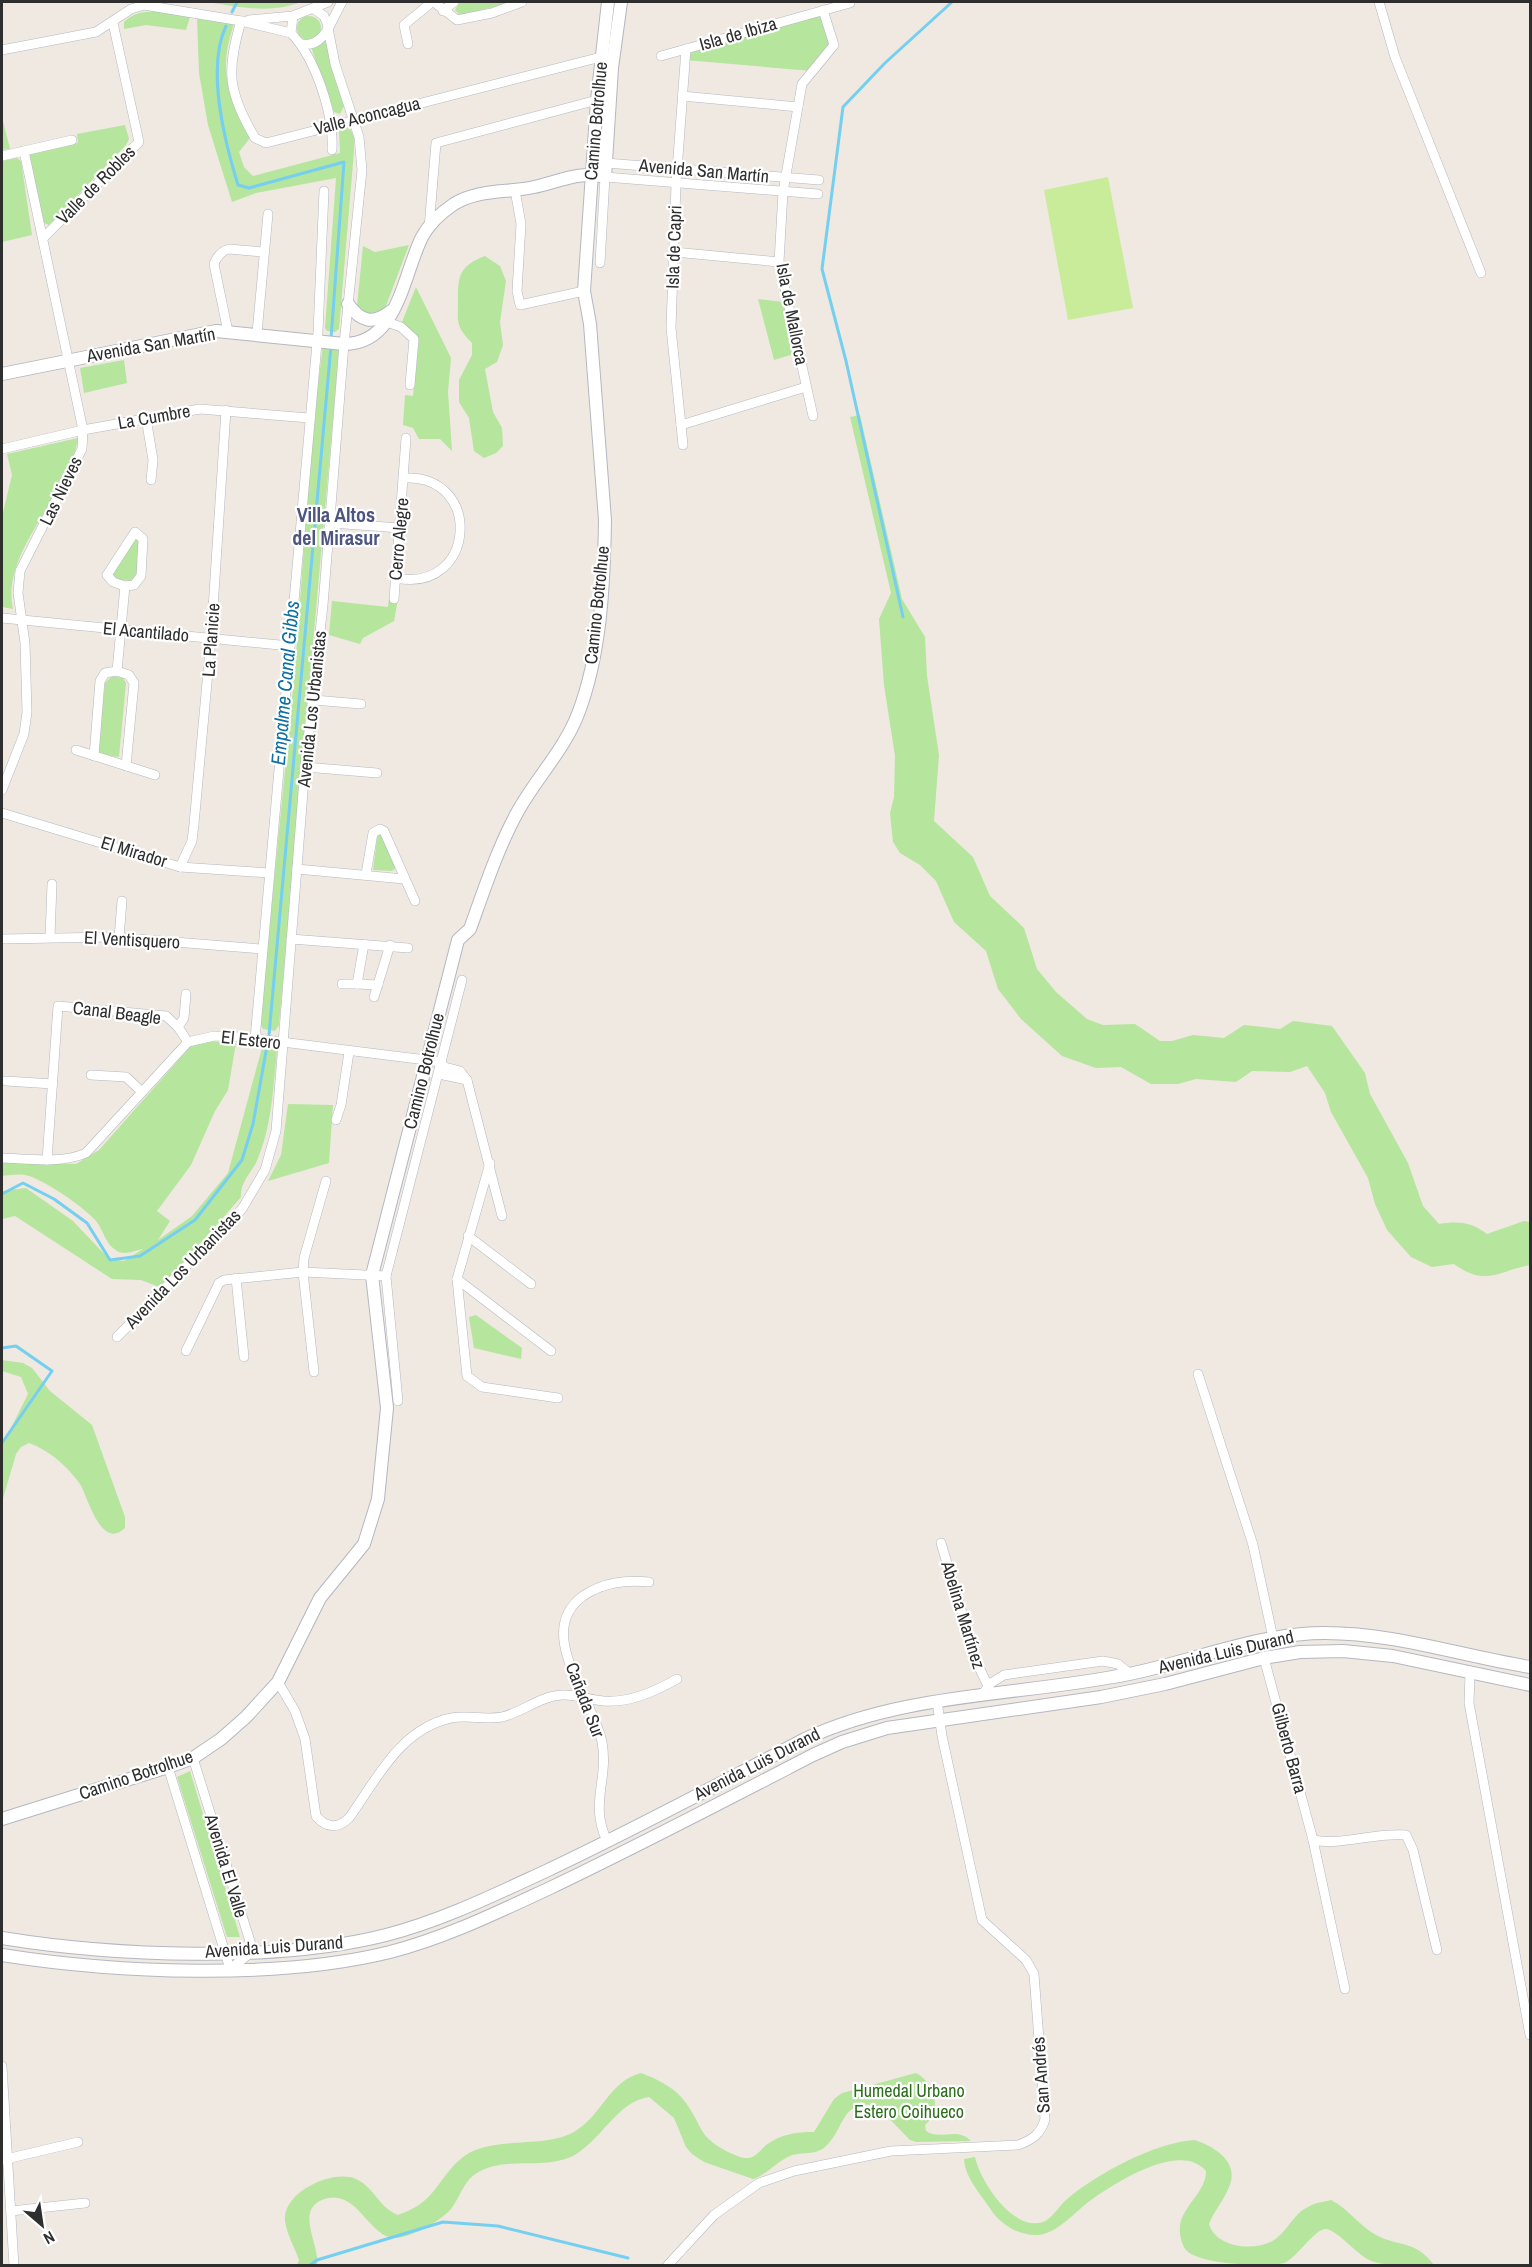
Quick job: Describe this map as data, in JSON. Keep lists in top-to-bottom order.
{
  "streets": {
    "street": [
      "Isla de Ibiza",
      "Valle Aconcagua",
      "Camino Botrolhue",
      "Avenida San Martín",
      "Valle de Robles",
      "Isla de Capri",
      "Isla de Mallorca",
      "La Cumbre",
      "Las Nieves",
      "Cerro Alegre",
      "El Acantilado",
      "La Planicie",
      "Avenida Los Urbanistas",
      "El Mirador",
      "El Ventisquero",
      "Canal Beagle",
      "El Estero",
      "Abelina Martínez",
      "Avenida Luis Durand",
      "Cañada Sur",
      "Gilberto Barra",
      "Avenida El Valle",
      "San Andrés"
    ]
  },
  "crossings": [
    ["Isla de Ibiza", "Isla de Capri"],
    ["Isla de Ibiza", "Isla de Mallorca"],
    ["Valle Aconcagua", "Camino Botrolhue"],
    ["Valle Aconcagua", "Avenida Los Urbanistas"],
    ["Camino Botrolhue", "Avenida San Martín"],
    ["Camino Botrolhue", "El Estero"],
    ["Camino Botrolhue", "Avenida El Valle"],
    ["Avenida San Martín", "Isla de Capri"],
    ["Avenida San Martín", "Isla de Mallorca"],
    ["Avenida San Martín", "Las Nieves"],
    ["Avenida San Martín", "Avenida Los Urbanistas"],
    ["Valle de Robles", "Las Nieves"],
    ["La Cumbre", "Las Nieves"],
    ["La Cumbre", "La Planicie"],
    ["La Cumbre", "Avenida Los Urbanistas"],
    ["Las Nieves", "El Acantilado"],
    ["El Acantilado", "La Planicie"],
    ["El Acantilado", "Avenida Los Urbanistas"],
    ["La Planicie", "El Mirador"],
    ["Avenida Los Urbanistas", "El Mirador"],
    ["Avenida Los Urbanistas", "El Ventisquero"],
    ["Avenida Los Urbanistas", "El Estero"],
    ["Canal Beagle", "El Estero"],
    ["Abelina Martínez", "Avenida Luis Durand"],
    ["Avenida Luis Durand", "Cañada Sur"],
    ["Avenida Luis Durand", "Gilberto Barra"],
    ["Avenida Luis Durand", "Avenida El Valle"],
    ["Avenida Luis Durand", "San Andrés"]
  ],
  "districts": ["Villa Altos del Mirasur"],
  "water": ["Empalme Canal Gibbs"],
  "parks": ["Humedal Urbano Estero Coihueco"],
  "north": "bottom right"
}
